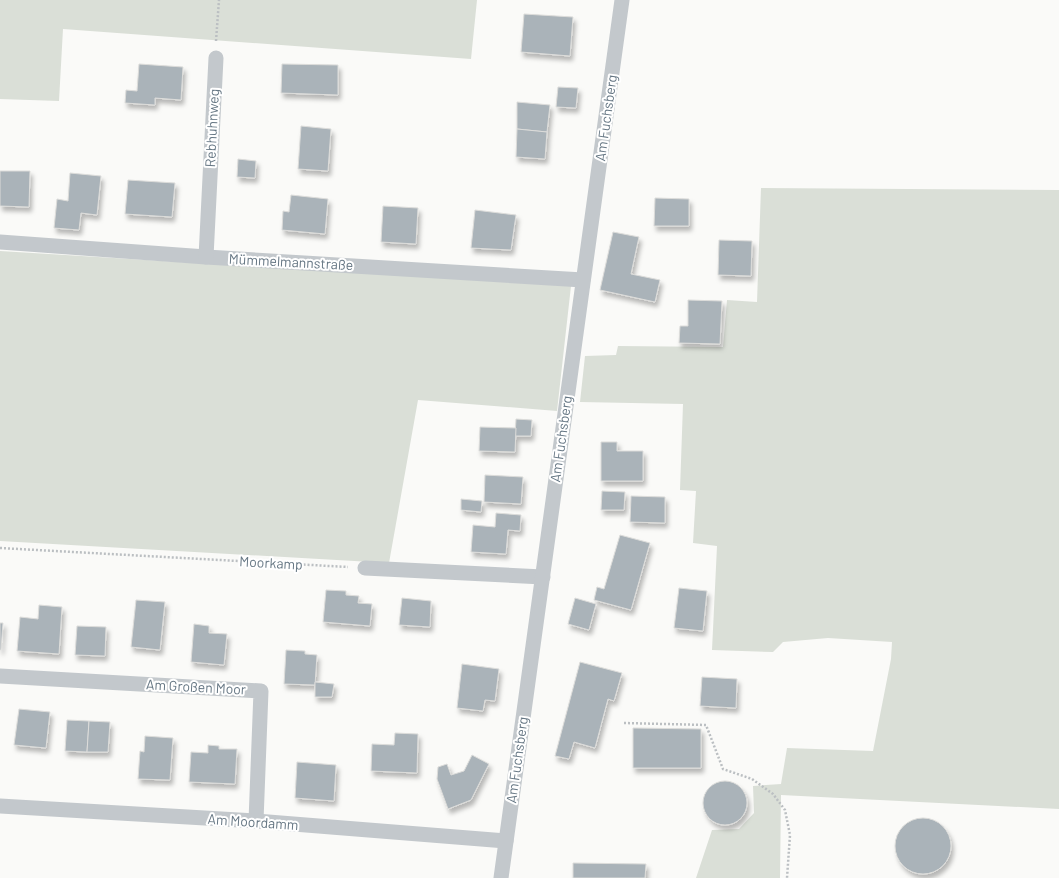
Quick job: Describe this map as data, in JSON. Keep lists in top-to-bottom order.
{
  "streets": {
    "street": [
      "Am Fuchsberg",
      "Rebhuhnweg",
      "Mümmelmannstraße",
      "Am Großen Moor",
      "Am Moordamm"
    ],
    "path": ["Moorkamp"]
  },
  "crossings": [
    ["Am Fuchsberg", "Mümmelmannstraße"],
    ["Am Fuchsberg", "Am Moordamm"],
    ["Rebhuhnweg", "Mümmelmannstraße"],
    ["Am Großen Moor", "Am Moordamm"]
  ]
}
